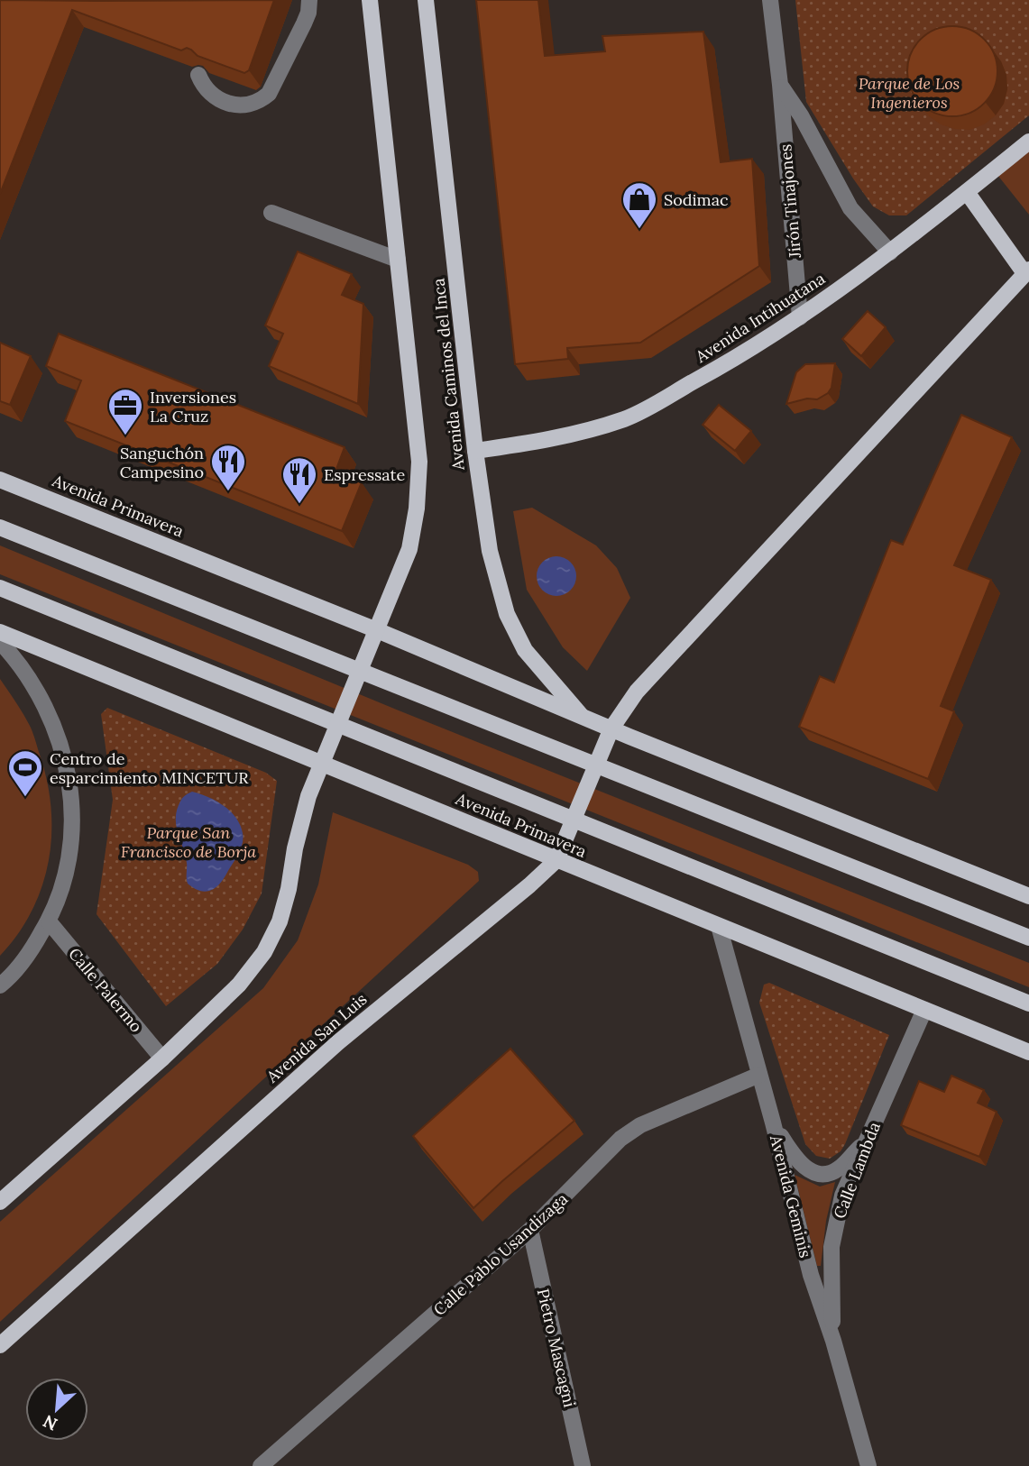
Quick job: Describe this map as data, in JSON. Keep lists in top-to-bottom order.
{
  "streets": {
    "main road": [
      "Avenida Intihuatana",
      "Avenida Caminos del Inca",
      "Avenida Primavera",
      "Avenida San Luis"
    ],
    "street": [
      "Jirón Tinajones",
      "Calle Palermo",
      "Calle Lambda",
      "Avenida Geminis",
      "Calle Pablo Usandizaga",
      "Pietro Mascagni"
    ]
  },
  "crossings": [
    ["Jirón Tinajones", "Avenida Intihuatana"],
    ["Avenida Intihuatana", "Avenida Caminos del Inca"],
    ["Avenida Caminos del Inca", "Avenida Primavera"],
    ["Avenida Primavera", "Avenida San Luis"],
    ["Avenida Primavera", "Calle Lambda"],
    ["Avenida Primavera", "Avenida Geminis"],
    ["Calle Lambda", "Avenida Geminis"],
    ["Avenida Geminis", "Calle Pablo Usandizaga"],
    ["Calle Pablo Usandizaga", "Pietro Mascagni"]
  ],
  "parks": ["Parque de Los Ingenieros", "Parque San Francisco de Borja"],
  "places": {
    "shop": ["Sodimac"],
    "office": ["Inversiones La Cruz"],
    "restaurant": ["Sanguchón Campesino", "Espressate"],
    "sports": ["Centro de esparcimiento MINCETUR"]
  },
  "north": "bottom left"
}
